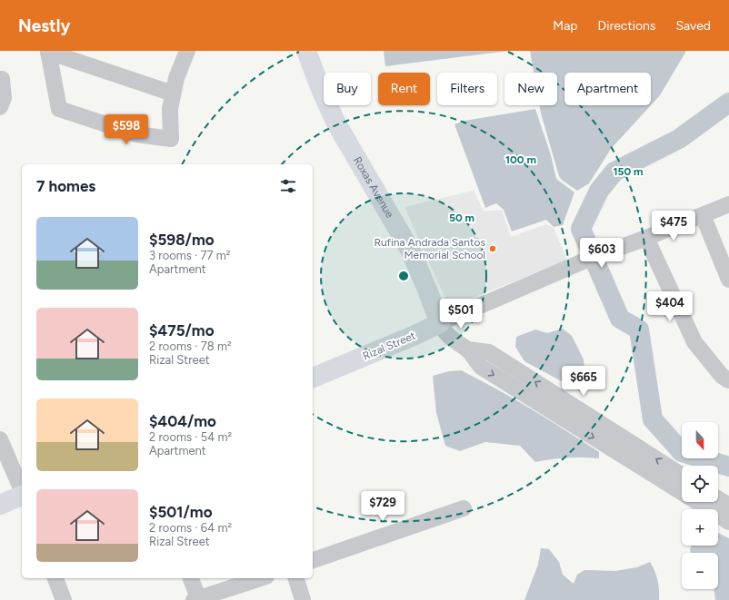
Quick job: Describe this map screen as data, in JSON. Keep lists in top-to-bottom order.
{
  "streets": {
    "main road": ["Roxas Avenue", "Rizal Street"]
  },
  "crossings": [
    ["Roxas Avenue", "Rizal Street"]
  ],
  "places": ["Rufina Andrada Santos Memorial School"],
  "north": "bottom",
  "page": {
    "header": "Nestly",
    "nav": ["Map", "Directions", "Saved"],
    "chip": [
      "Buy",
      "Rent",
      "Filters",
      "New",
      "Apartment"
    ],
    "price": [
      "$598",
      "$475",
      "$603",
      "$404",
      "$501",
      "$665",
      "$729"
    ],
    "heading": "7 homes",
    "list": [
      {
        "name": "$598/mo",
        "note": "3 rooms · 77 m² · Apartment"
      },
      {
        "name": "$475/mo",
        "note": "2 rooms · 78 m² · Rizal Street"
      },
      {
        "name": "$404/mo",
        "note": "2 rooms · 54 m² · Apartment"
      },
      {
        "name": "$501/mo",
        "note": "2 rooms · 64 m² · Rizal Street"
      }
    ],
    "map_buttons": ["+", "−"]
  },
  "rings": ["100 m", "150 m", "50 m"]
}
